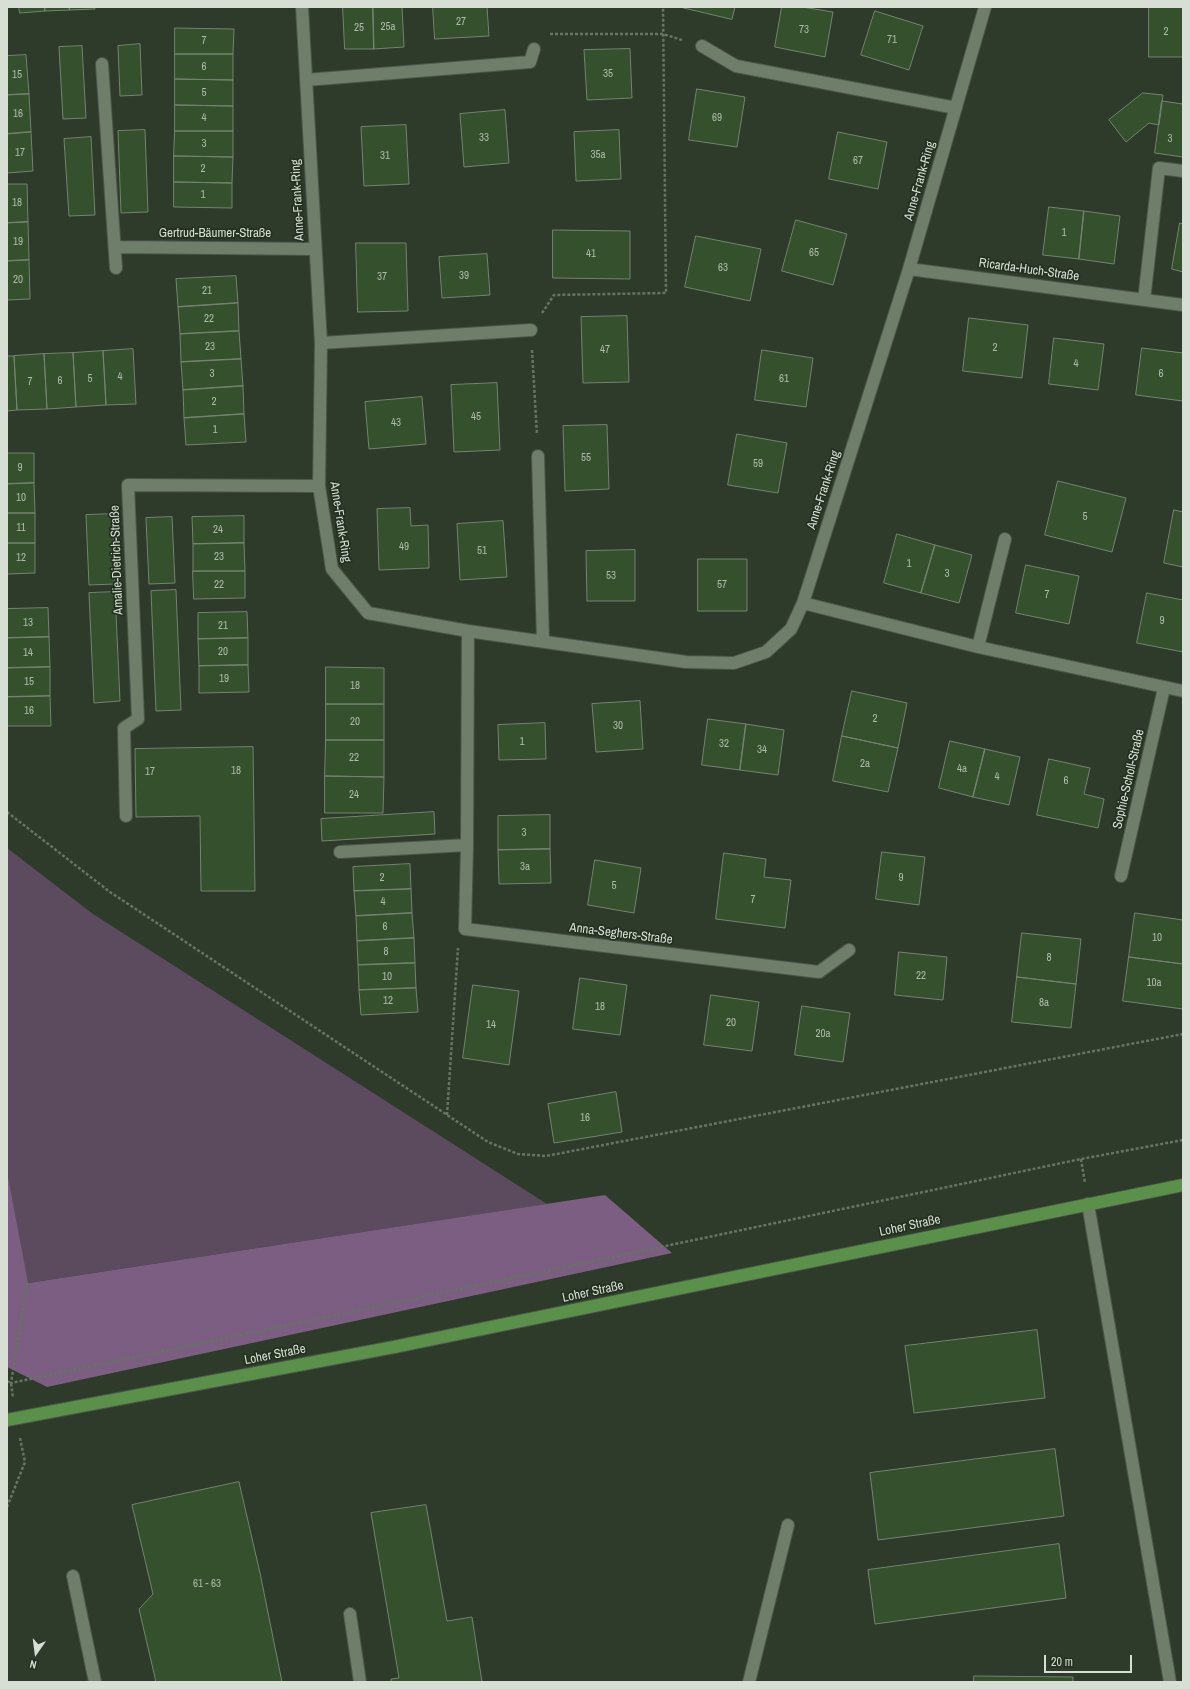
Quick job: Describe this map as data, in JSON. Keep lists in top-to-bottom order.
{
  "streets": {
    "main road": ["Loher Straße"],
    "street": [
      "Anne-Frank-Ring",
      "Gertrud-Bäumer-Straße",
      "Ricarda-Huch-Straße",
      "Amalie-Dietrich-Straße",
      "Sophie-Scholl-Straße",
      "Anna-Seghers-Straße"
    ]
  },
  "crossings": [
    ["Anne-Frank-Ring", "Gertrud-Bäumer-Straße"],
    ["Anne-Frank-Ring", "Ricarda-Huch-Straße"],
    ["Anne-Frank-Ring", "Amalie-Dietrich-Straße"]
  ],
  "house_numbers": [
    "27",
    "25a",
    "25",
    "73",
    "2",
    "71",
    "7",
    "6",
    "35",
    "15",
    "5",
    "16",
    "4",
    "69",
    "33",
    "3",
    "3",
    "17",
    "35a",
    "31",
    "67",
    "2",
    "1",
    "18",
    "1",
    "19",
    "65",
    "41",
    "63",
    "39",
    "37",
    "20",
    "21",
    "22",
    "23",
    "2",
    "47",
    "4",
    "3",
    "6",
    "4",
    "5",
    "61",
    "6",
    "7",
    "2",
    "45",
    "43",
    "1",
    "55",
    "59",
    "9",
    "10",
    "5",
    "11",
    "24",
    "49",
    "51",
    "23",
    "12",
    "1",
    "3",
    "53",
    "22",
    "57",
    "7",
    "9",
    "13",
    "21",
    "20",
    "14",
    "19",
    "15",
    "18",
    "16",
    "2",
    "20",
    "30",
    "1",
    "32",
    "34",
    "22",
    "2a",
    "4a",
    "18",
    "17",
    "4",
    "6",
    "24",
    "3",
    "3a",
    "2",
    "9",
    "5",
    "7",
    "4",
    "6",
    "10",
    "8",
    "8",
    "22",
    "10",
    "10a",
    "12",
    "8a",
    "18",
    "20",
    "14",
    "20a",
    "16",
    "61 - 63"
  ],
  "scale_bar": "20 m",
  "north": "bottom"
}
